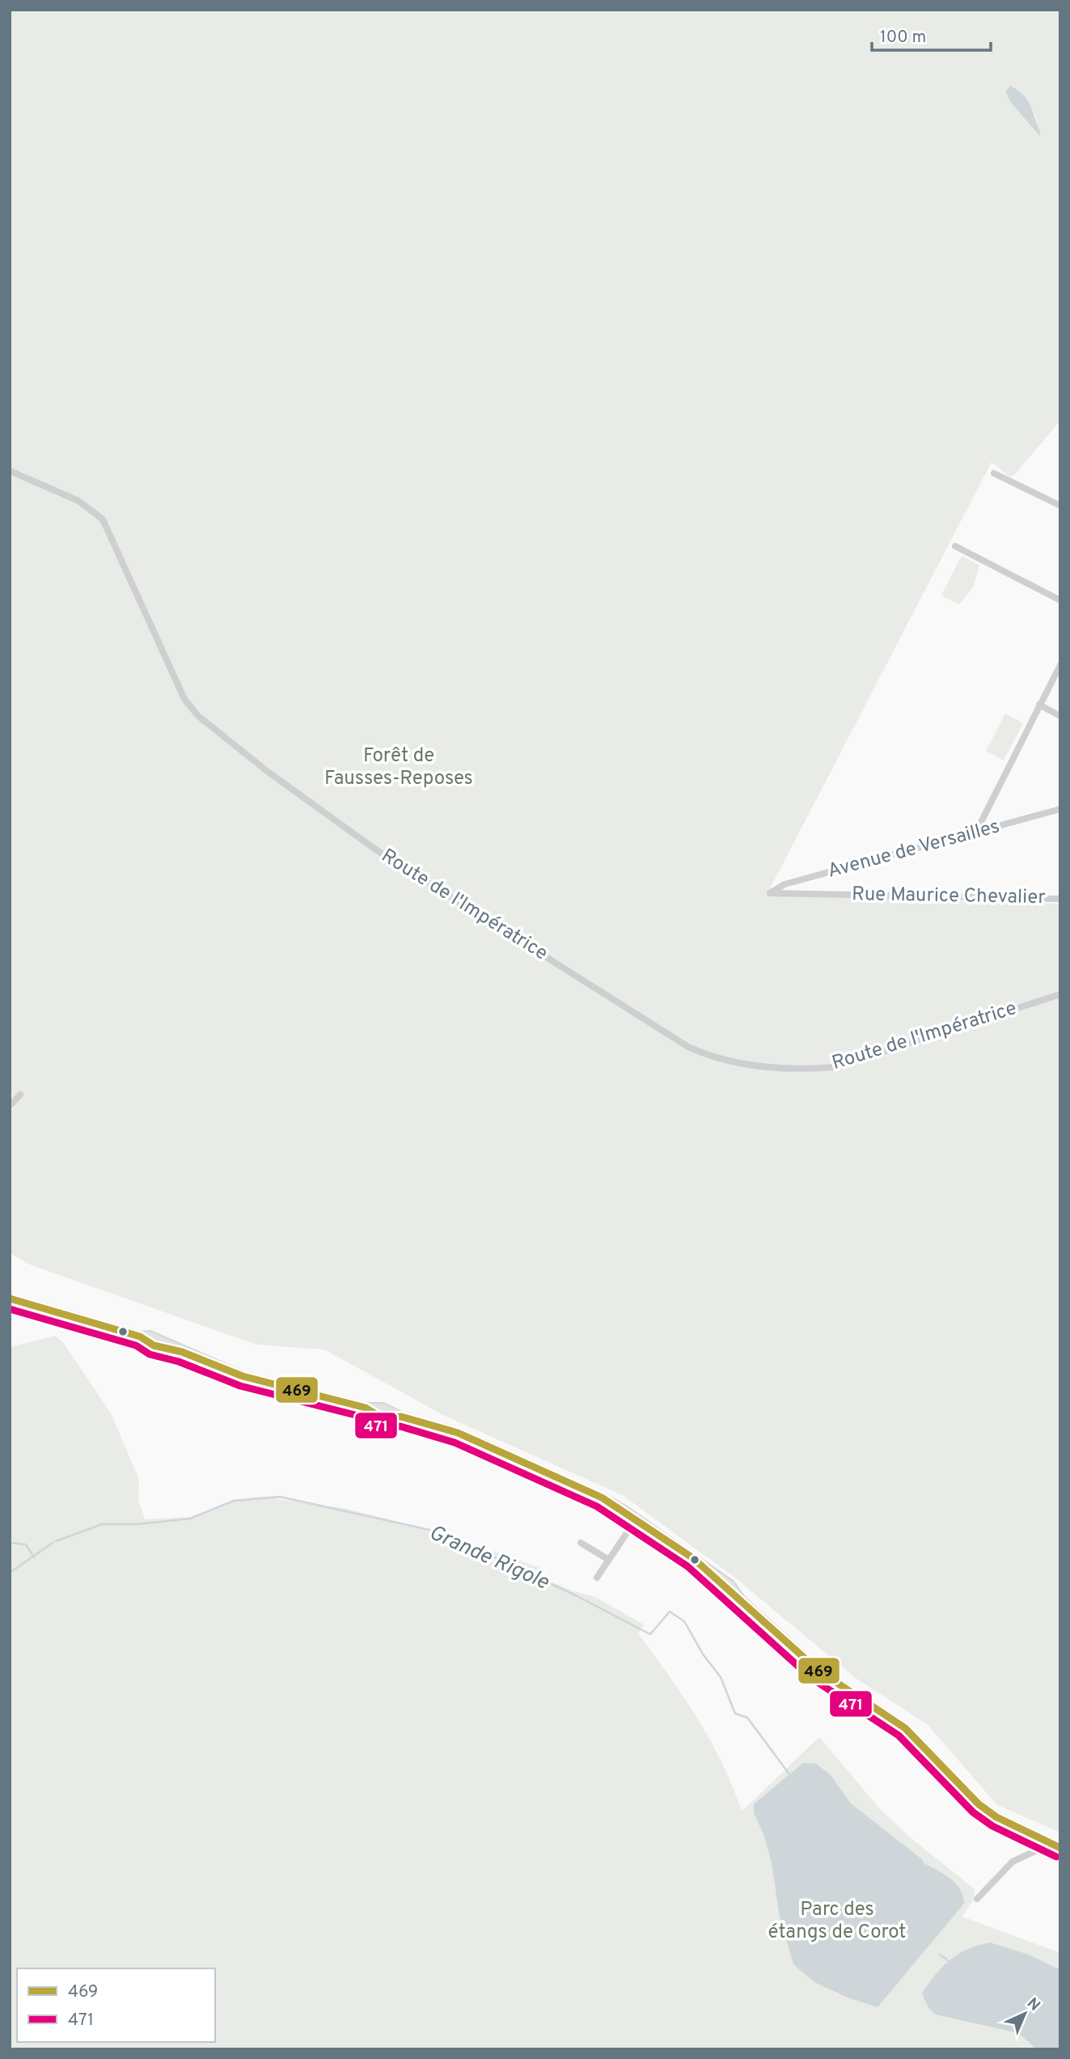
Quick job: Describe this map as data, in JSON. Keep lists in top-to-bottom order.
{
  "streets": {
    "street": ["Avenue de Versailles", "Rue Maurice Chevalier", "Route de l'Impératrice"]
  },
  "crossings": [
    ["Avenue de Versailles", "Rue Maurice Chevalier"]
  ],
  "water": ["Grande Rigole"],
  "parks": ["Forêt de Fausses-Reposes", "Parc des étangs de Corot"],
  "lines": ["transit line 469", "transit line 471"],
  "legend": ["469", "471"],
  "scale_bar": "100 m",
  "north": "top right"
}
